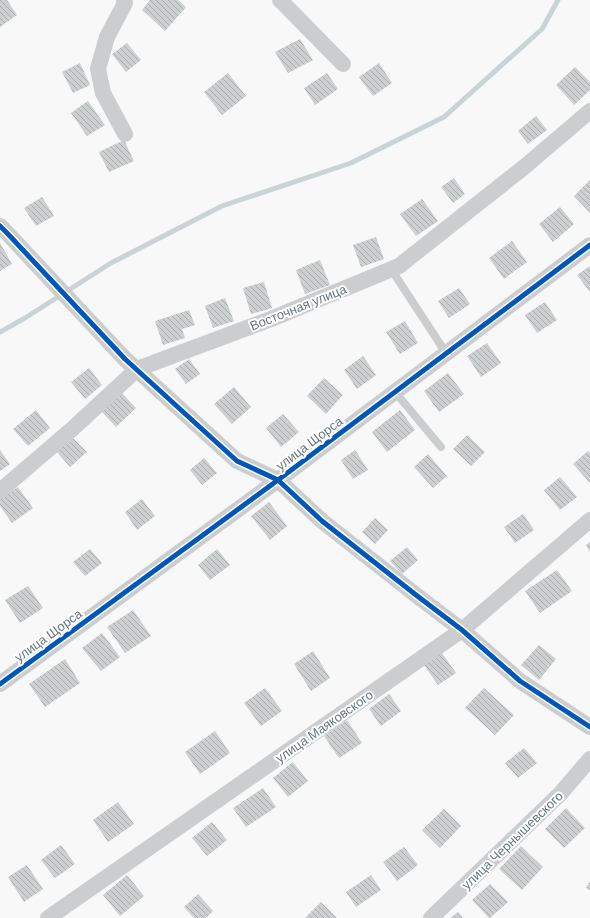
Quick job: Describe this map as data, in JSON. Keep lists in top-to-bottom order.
{
  "streets": {
    "street": [
      "Восточная улица",
      "улица Щорса",
      "улица Маяковского",
      "улица Чернышевского"
    ]
  }
}
